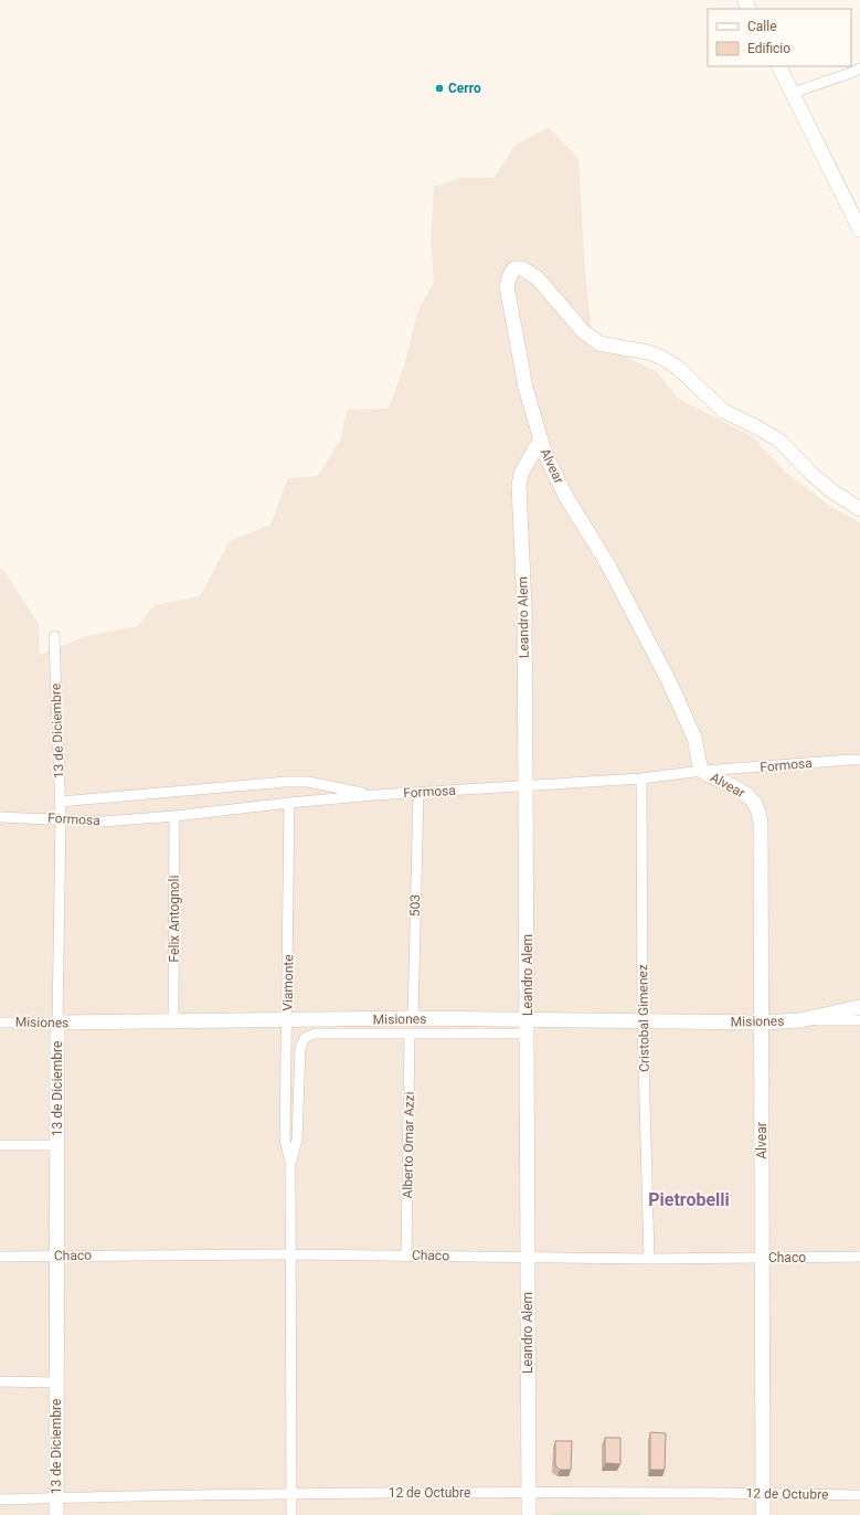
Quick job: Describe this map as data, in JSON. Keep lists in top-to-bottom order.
{
  "streets": {
    "street": [
      "Alvear",
      "Leandro Alem",
      "13 de Diciembre",
      "Formosa",
      "503",
      "Felix Antognoli",
      "Viamonte",
      "Cristobal Gimenez",
      "Misiones",
      "Alberto Omar Azzi",
      "Chaco",
      "12 de Octubre"
    ]
  },
  "crossings": [
    ["Alvear", "Leandro Alem"],
    ["Alvear", "Formosa"],
    ["Alvear", "Misiones"],
    ["Alvear", "Chaco"],
    ["Alvear", "12 de Octubre"],
    ["Leandro Alem", "Formosa"],
    ["Leandro Alem", "Misiones"],
    ["Leandro Alem", "Chaco"],
    ["Leandro Alem", "12 de Octubre"],
    ["13 de Diciembre", "Formosa"],
    ["13 de Diciembre", "Misiones"],
    ["13 de Diciembre", "Chaco"],
    ["13 de Diciembre", "12 de Octubre"],
    ["Formosa", "503"],
    ["Formosa", "Felix Antognoli"],
    ["Formosa", "Viamonte"],
    ["Formosa", "Cristobal Gimenez"],
    ["503", "Misiones"],
    ["Felix Antognoli", "Misiones"],
    ["Viamonte", "Misiones"],
    ["Viamonte", "Chaco"],
    ["Viamonte", "12 de Octubre"],
    ["Cristobal Gimenez", "Misiones"],
    ["Cristobal Gimenez", "Chaco"],
    ["Misiones", "Alberto Omar Azzi"],
    ["Alberto Omar Azzi", "Chaco"]
  ],
  "districts": ["Pietrobelli"],
  "places": ["Cerro"],
  "legend": ["Calle", "Edificio"]
}
